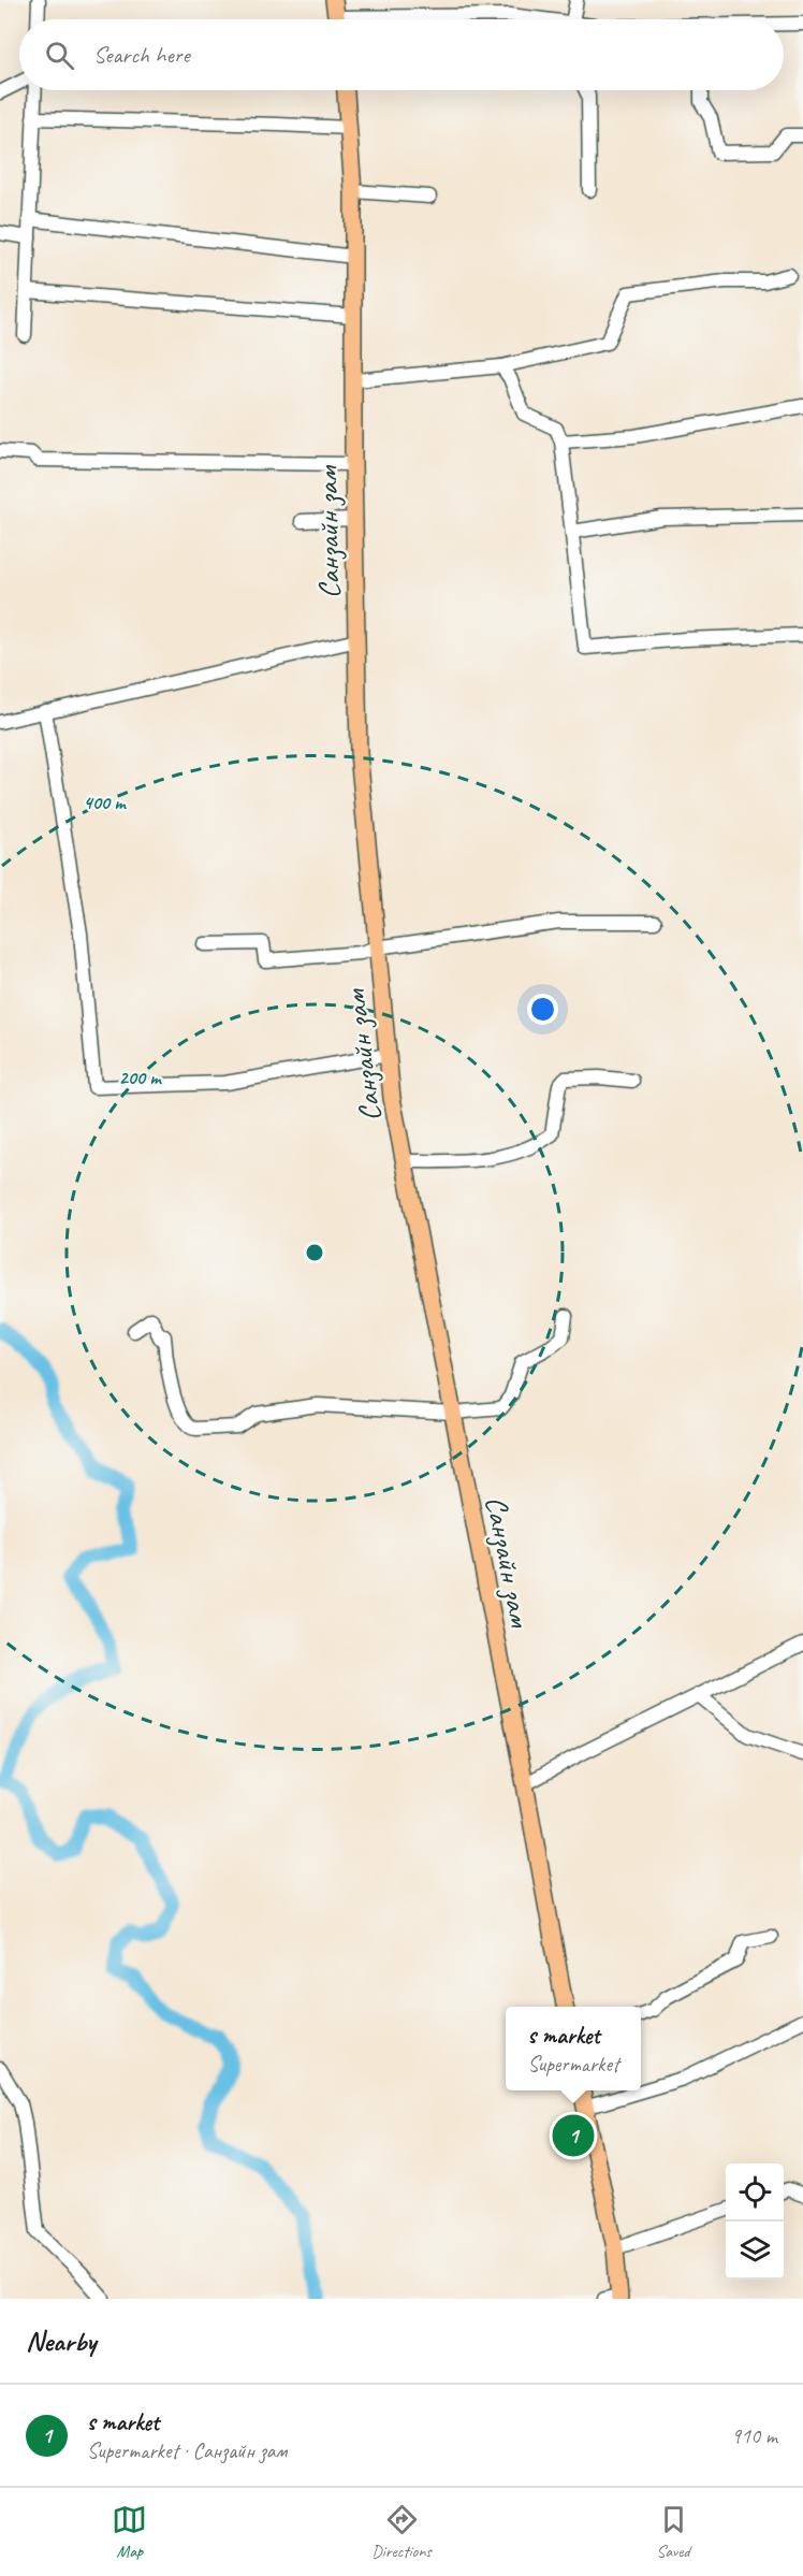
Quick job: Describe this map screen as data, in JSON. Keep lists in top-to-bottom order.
{
  "streets": {
    "main road": ["Санзайн зам"]
  },
  "page": {
    "search": "Search here",
    "popup": ["s market", "Supermarket"],
    "pins": "1",
    "heading": "Nearby",
    "list": [
      {
        "mark": "1",
        "name": "s market",
        "note": "Supermarket · Санзайн зам",
        "value": "910 m"
      }
    ],
    "nav": ["Map", "Directions", "Saved"]
  },
  "rings": ["400 m", "200 m"]
}
